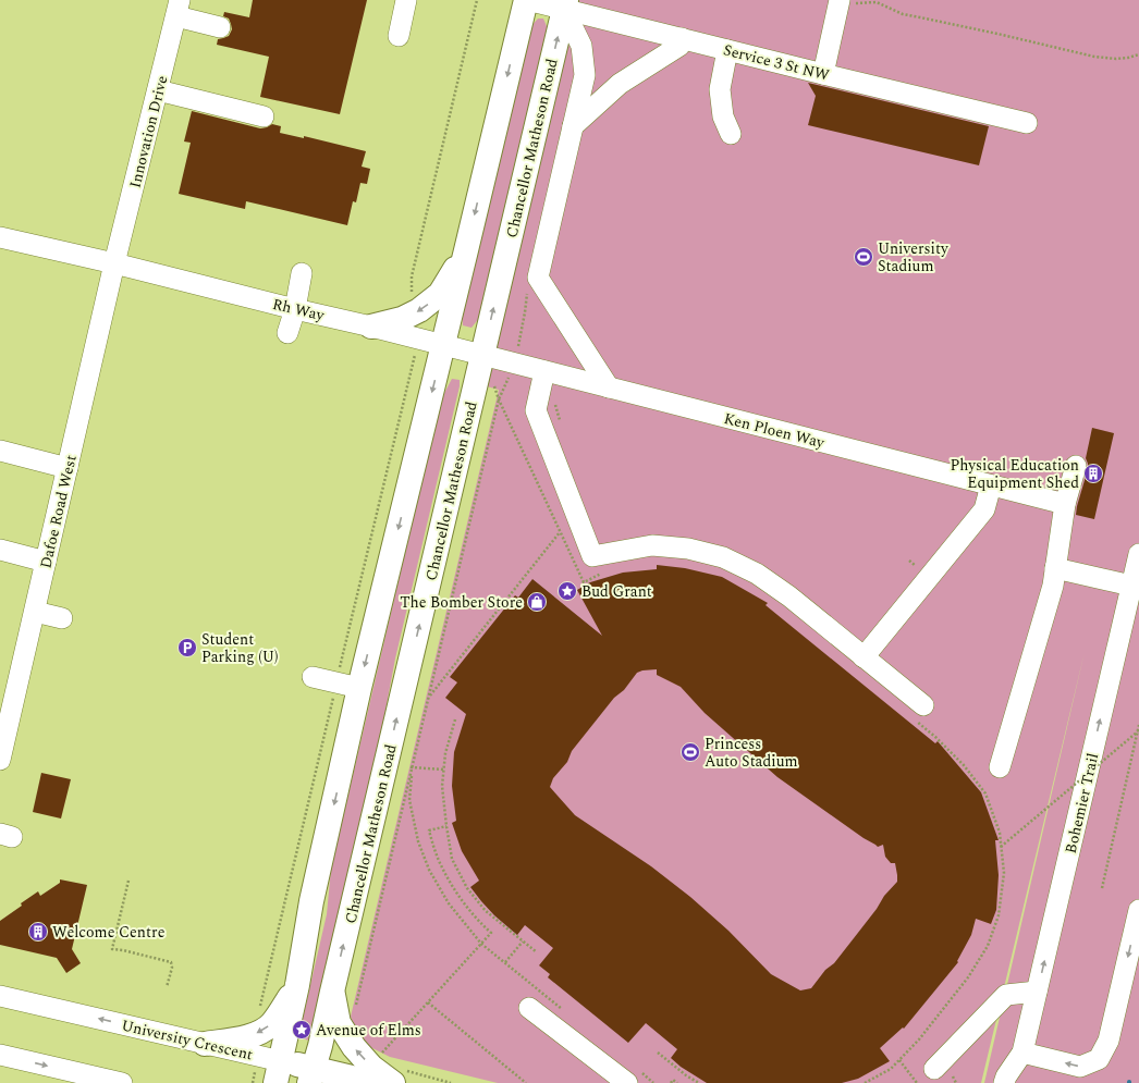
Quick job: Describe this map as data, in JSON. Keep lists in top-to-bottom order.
{
  "streets": {
    "main road": ["Chancellor Matheson Road", "University Crescent"],
    "street": [
      "Service 3 St NW",
      "Innovation Drive",
      "Rh Way",
      "Ken Ploen Way",
      "Dafoe Road West",
      "Bohemier Trail"
    ]
  },
  "crossings": [
    ["Service 3 St NW", "Chancellor Matheson Road"],
    ["Innovation Drive", "Rh Way"],
    ["Innovation Drive", "Dafoe Road West"],
    ["Chancellor Matheson Road", "Rh Way"],
    ["Chancellor Matheson Road", "Ken Ploen Way"],
    ["Chancellor Matheson Road", "University Crescent"],
    ["Rh Way", "Ken Ploen Way"],
    ["Rh Way", "Dafoe Road West"]
  ],
  "places": {
    "sports": ["University Stadium", "Princess Auto Stadium"],
    "building": ["Physical Education Equipment Shed", "Welcome Centre"],
    "place": ["Bud Grant", "Avenue of Elms"],
    "shop": ["The Bomber Store"],
    "parking": ["Student Parking (U)"]
  }
}
